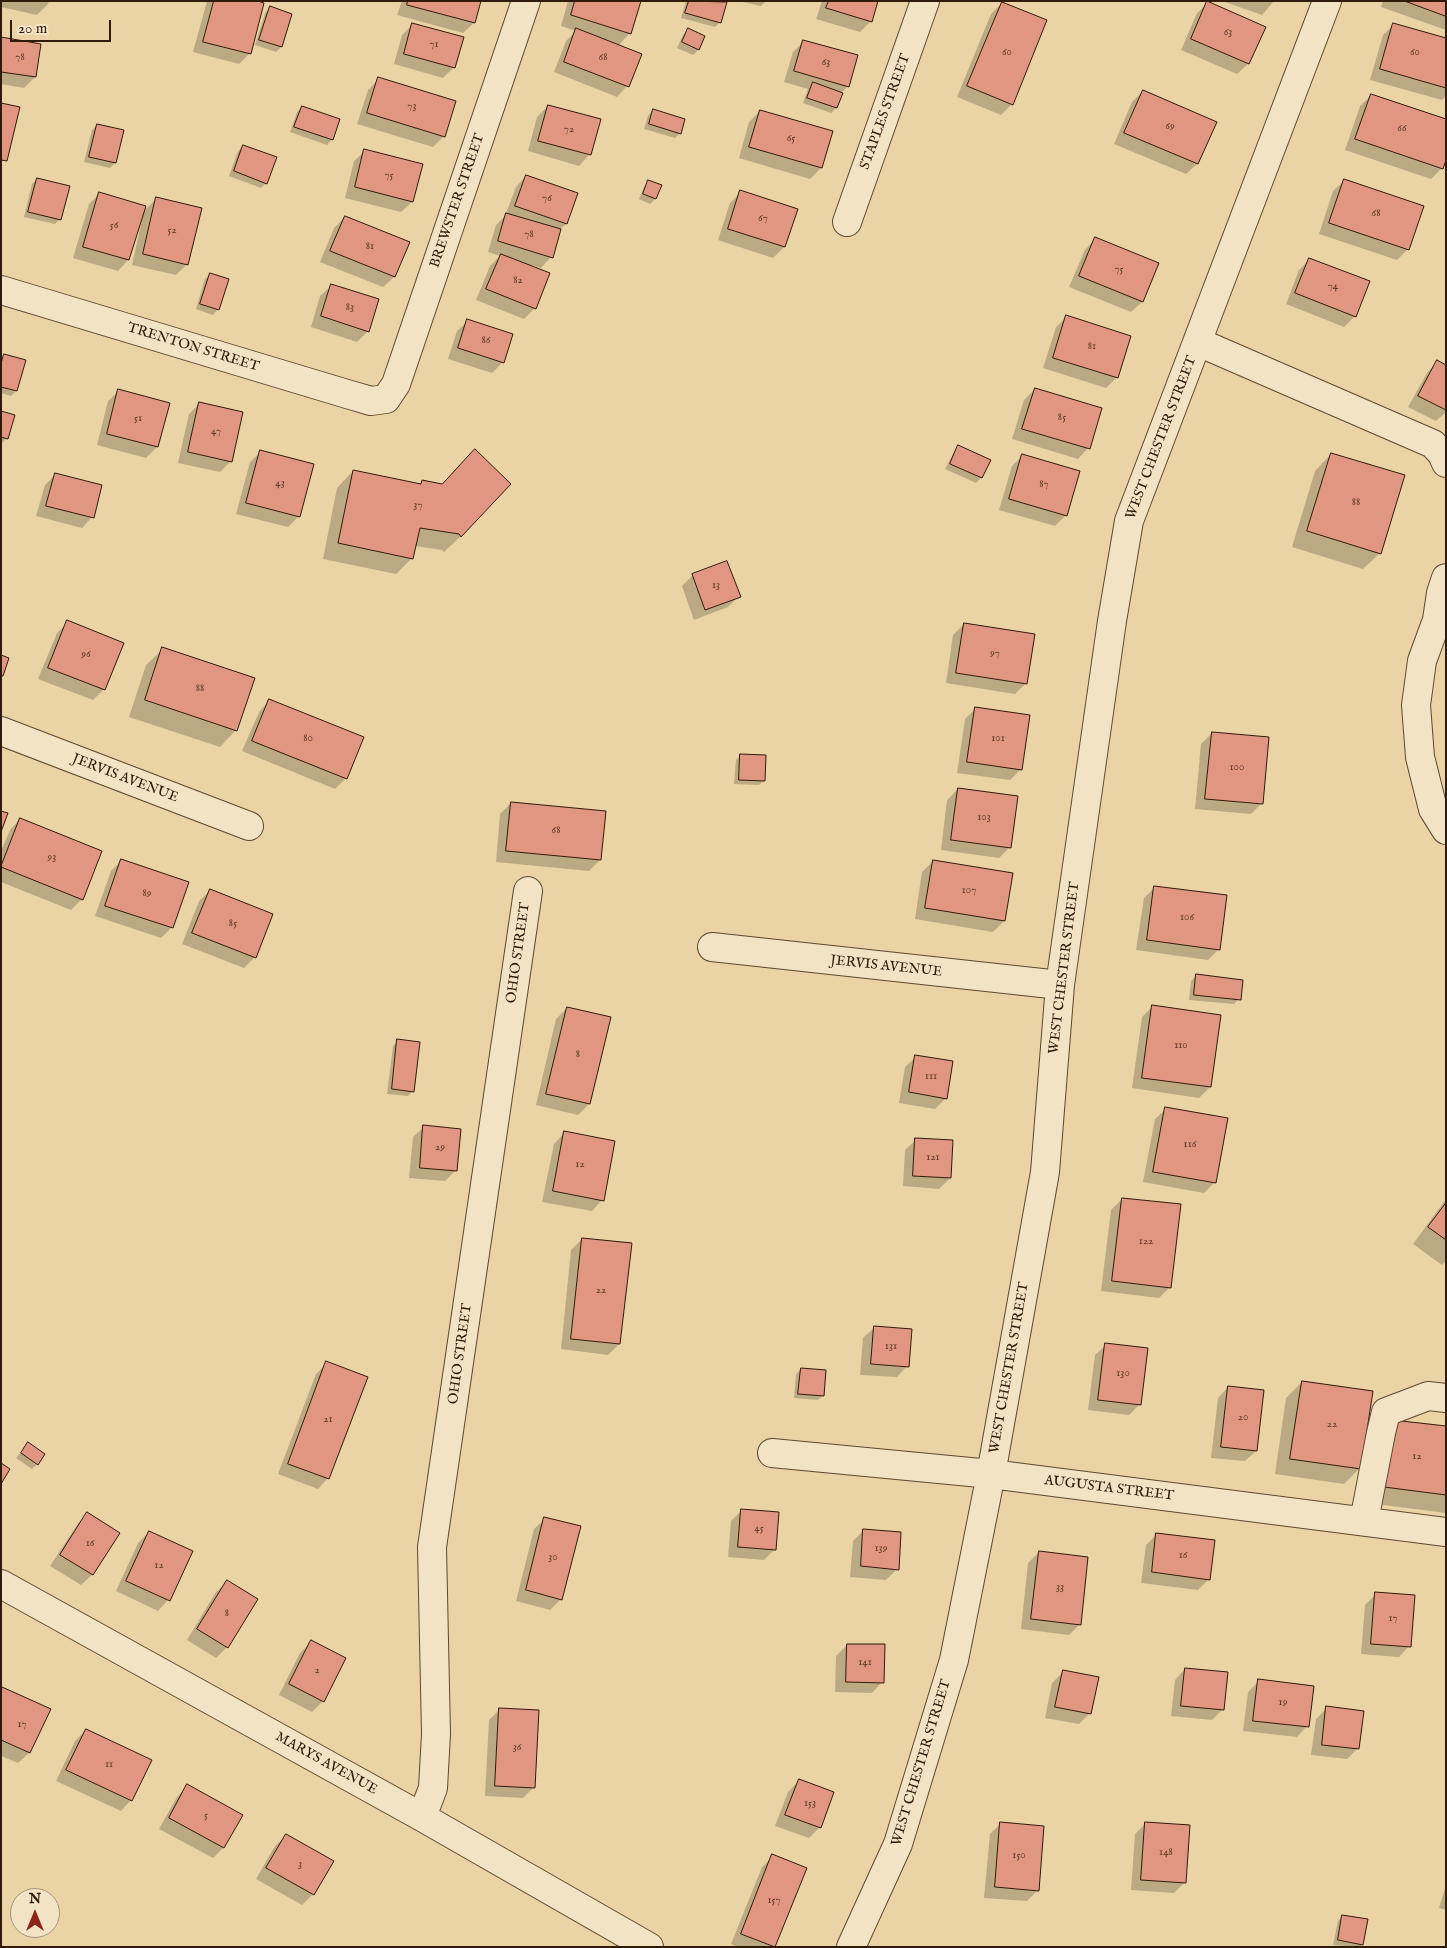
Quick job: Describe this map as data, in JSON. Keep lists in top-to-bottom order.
{
  "streets": {
    "street": [
      "STAPLES STREET",
      "BREWSTER STREET",
      "TRENTON STREET",
      "WEST CHESTER STREET",
      "JERVIS AVENUE",
      "OHIO STREET",
      "AUGUSTA STREET",
      "MARYS AVENUE"
    ]
  },
  "crossings": [
    ["BREWSTER STREET", "TRENTON STREET"],
    ["WEST CHESTER STREET", "JERVIS AVENUE"],
    ["WEST CHESTER STREET", "AUGUSTA STREET"],
    ["OHIO STREET", "MARYS AVENUE"]
  ],
  "house_numbers": [
    "63",
    "71",
    "60",
    "60",
    "78",
    "68",
    "63",
    "73",
    "69",
    "66",
    "72",
    "65",
    "75",
    "76",
    "68",
    "67",
    "56",
    "52",
    "78",
    "81",
    "75",
    "82",
    "74",
    "83",
    "86",
    "81",
    "85",
    "51",
    "47",
    "43",
    "87",
    "88",
    "37",
    "13",
    "97",
    "96",
    "88",
    "80",
    "101",
    "100",
    "103",
    "68",
    "93",
    "107",
    "89",
    "106",
    "85",
    "110",
    "8",
    "111",
    "116",
    "29",
    "121",
    "12",
    "122",
    "22",
    "131",
    "130",
    "20",
    "21",
    "22",
    "12",
    "45",
    "16",
    "139",
    "16",
    "30",
    "12",
    "33",
    "8",
    "17",
    "141",
    "2",
    "19",
    "17",
    "36",
    "11",
    "153",
    "5",
    "148",
    "150",
    "3",
    "157"
  ],
  "scale_bar": "20 m",
  "north": "top"
}
